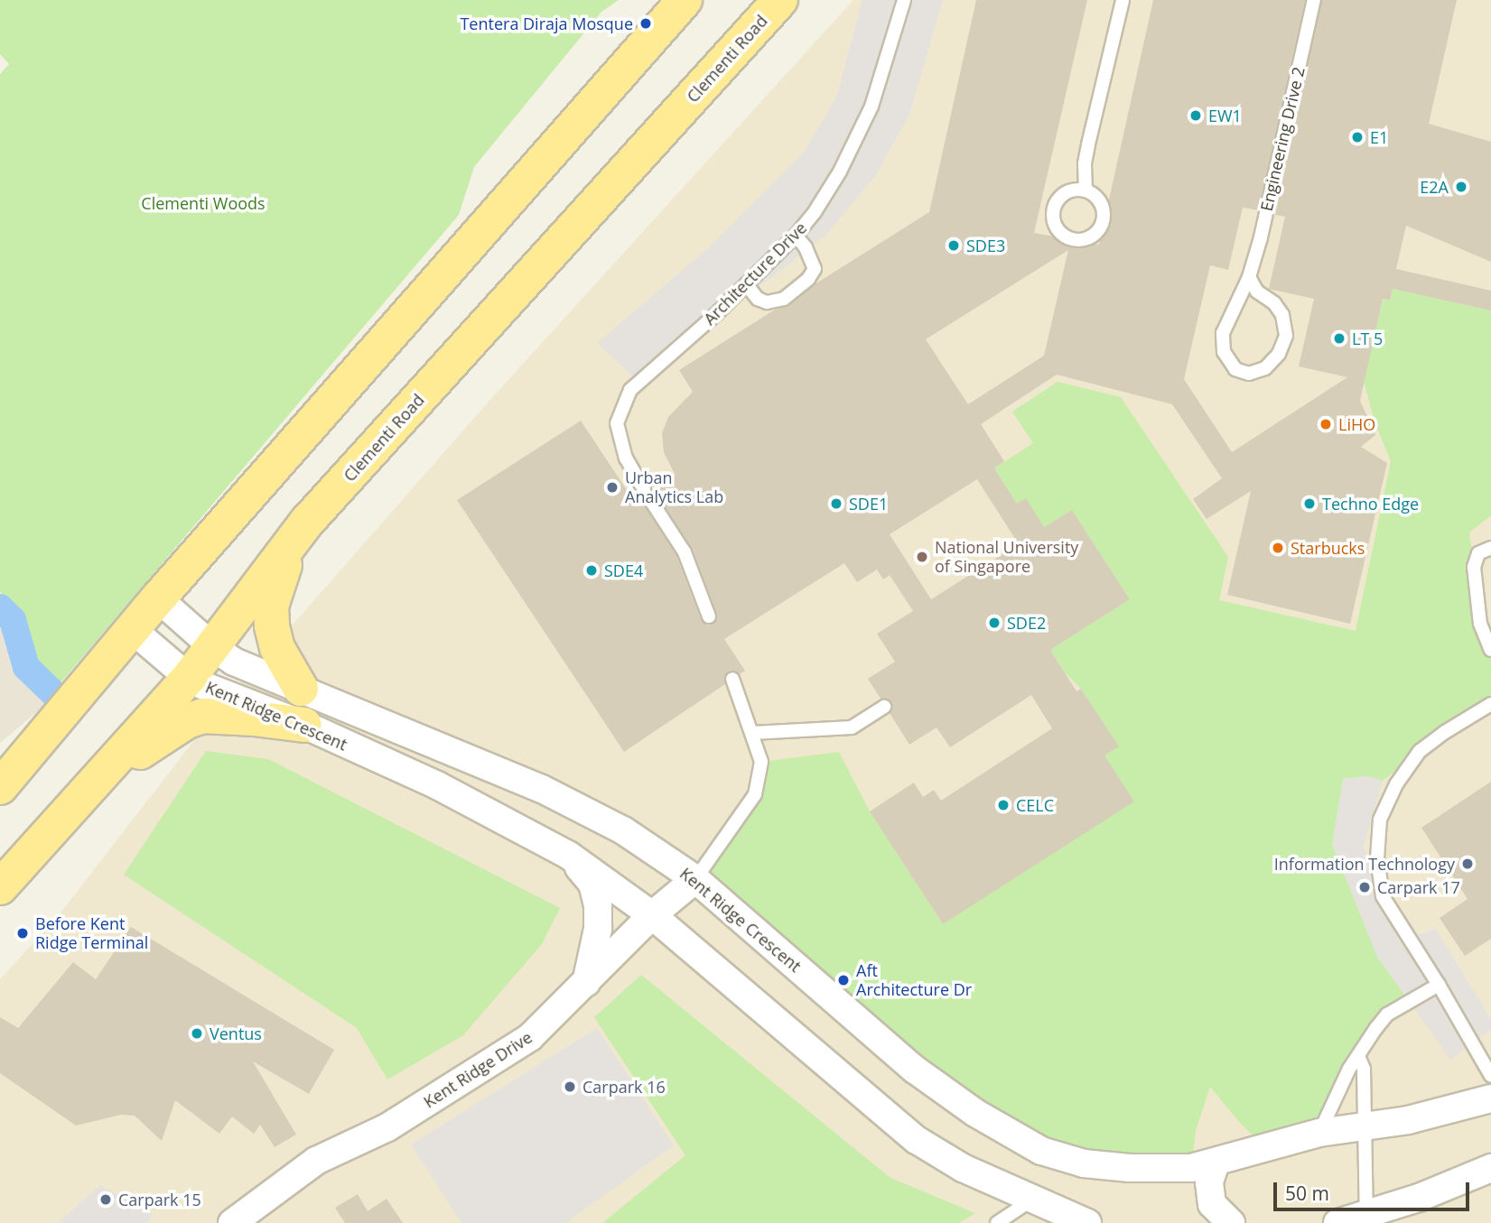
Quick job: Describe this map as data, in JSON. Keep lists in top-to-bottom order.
{
  "streets": {
    "main road": ["Clementi Road"],
    "street": ["Kent Ridge Crescent", "Kent Ridge Drive"],
    "lane": ["Engineering Drive 2", "Architecture Drive"]
  },
  "crossings": [
    ["Clementi Road", "Kent Ridge Crescent"],
    ["Kent Ridge Crescent", "Kent Ridge Drive"]
  ],
  "parks": ["Clementi Woods"],
  "places": [
    "Tentera Diraja Mosque",
    "EW1",
    "E1",
    "E2A",
    "SDE3",
    "LT 5",
    "LiHO",
    "Urban Analytics Lab",
    "SDE1",
    "Techno Edge",
    "Starbucks",
    "National University of Singapore",
    "SDE4",
    "SDE2",
    "CELC",
    "Information Technology",
    "Carpark 17",
    "Before Kent Ridge Terminal",
    "Aft Architecture Dr",
    "Ventus",
    "Carpark 16",
    "Carpark 15"
  ],
  "scale_bar": "50 m"
}
